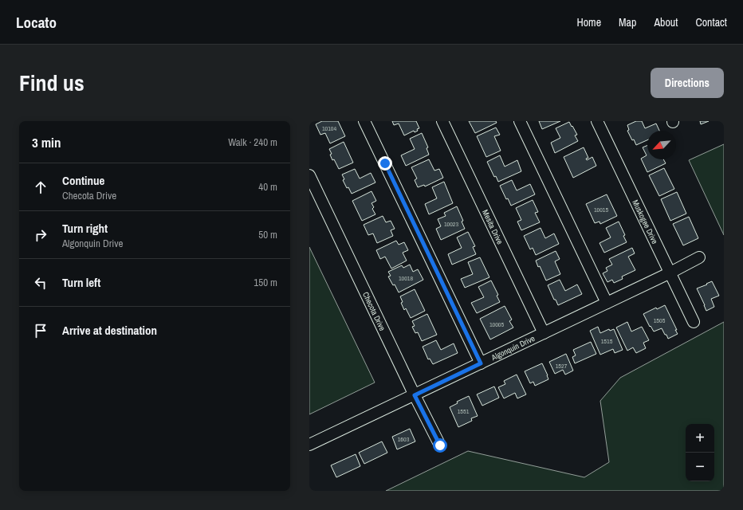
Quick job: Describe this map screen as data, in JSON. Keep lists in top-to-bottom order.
{
  "streets": {
    "street": [
      "Muskogee Drive",
      "Mesita Drive",
      "Checota Drive",
      "Algonquin Drive"
    ]
  },
  "crossings": [
    ["Muskogee Drive", "Algonquin Drive"],
    ["Mesita Drive", "Algonquin Drive"],
    ["Checota Drive", "Algonquin Drive"]
  ],
  "house_numbers": [
    "10104",
    "10015",
    "10023",
    "10018",
    "1505",
    "10005",
    "1515",
    "1527",
    "1551",
    "1603"
  ],
  "north": "bottom left",
  "page": {
    "header": "Locato",
    "nav": [
      "Home",
      "Map",
      "About",
      "Contact"
    ],
    "title": "Find us",
    "buttons": "Directions",
    "heading": ["3 min", "Walk · 240 m"],
    "list": [
      ["Continue", "Checota Drive", "40 m"],
      ["Turn right", "Algonquin Drive", "50 m"],
      ["Turn left", "150 m"],
      "Arrive at destination"
    ],
    "map_buttons": ["+", "−"]
  }
}
